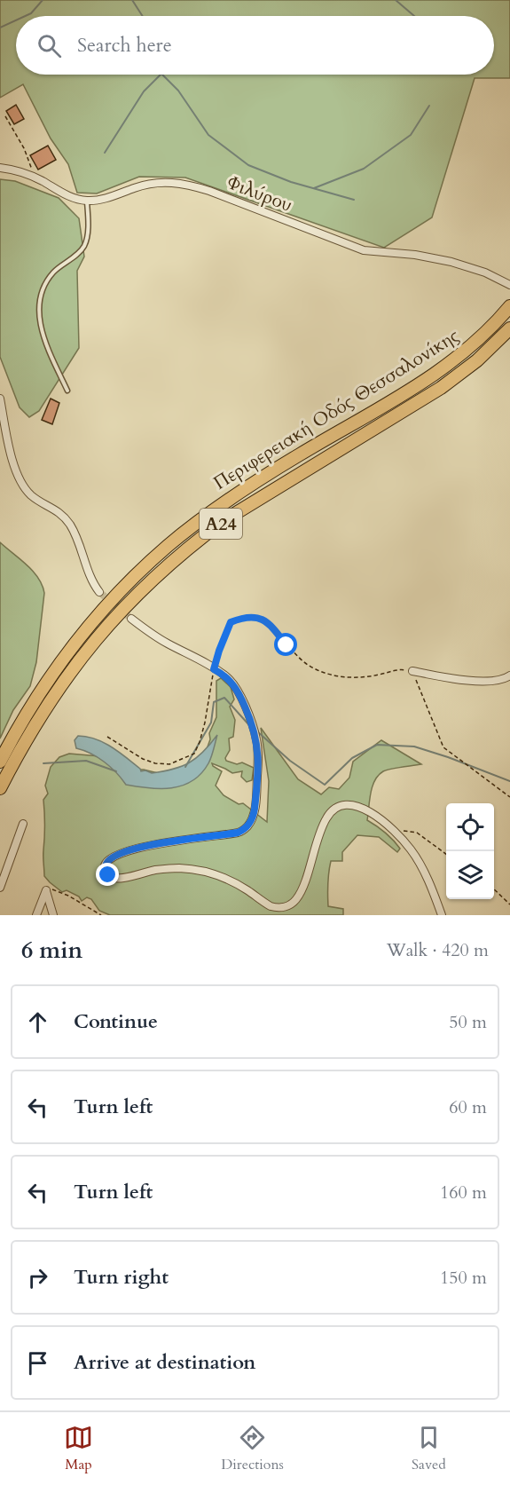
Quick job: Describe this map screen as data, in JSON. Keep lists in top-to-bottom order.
{
  "streets": {
    "highway": ["Περιφερειακή Οδός Θεσσαλονίκης", "Α24"],
    "street": ["Φιλύρου"]
  },
  "page": {
    "search": "Search here",
    "heading": ["6 min", "Walk · 420 m"],
    "list": [
      ["Continue", "50 m"],
      ["Turn left", "60 m"],
      ["Turn left", "160 m"],
      ["Turn right", "150 m"],
      "Arrive at destination"
    ],
    "nav": ["Map", "Directions", "Saved"]
  }
}
